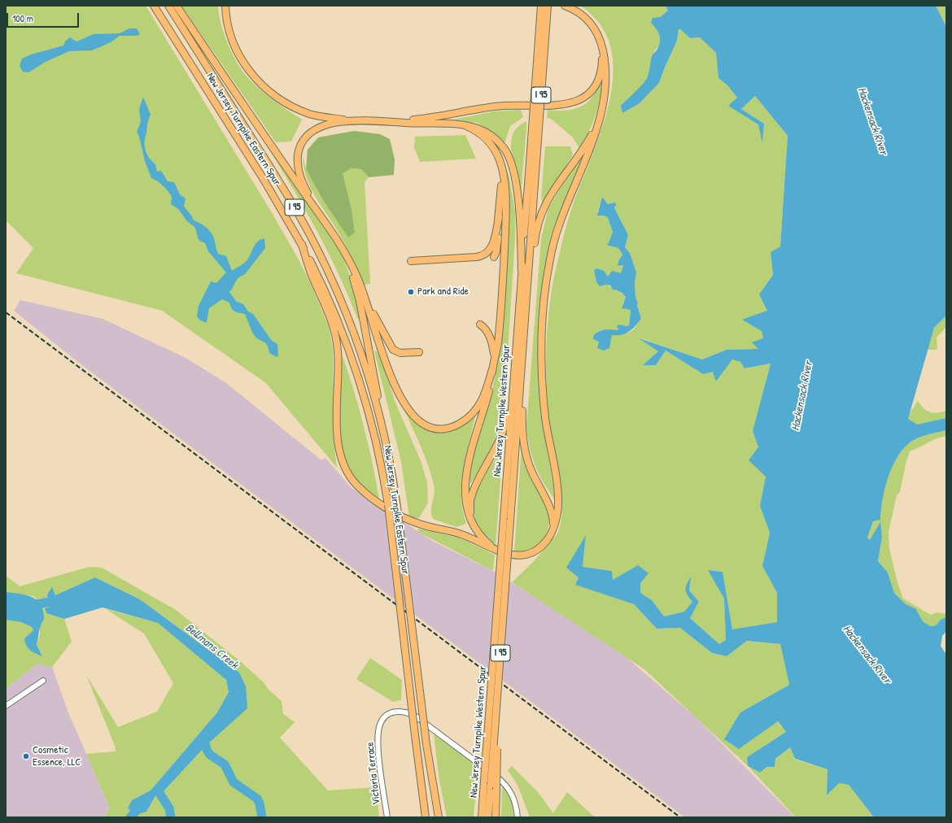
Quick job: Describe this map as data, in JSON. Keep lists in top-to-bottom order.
{
  "streets": {
    "highway": ["I 95", "New Jersey Turnpike Eastern Spur", "New Jersey Turnpike Western Spur"],
    "street": ["Victoria Terrace"]
  },
  "water": ["Hackensack River", "Bellmans Creek"],
  "places": ["Park and Ride", "Cosmetic Essence, LLC"],
  "scale_bar": "100 m"
}
